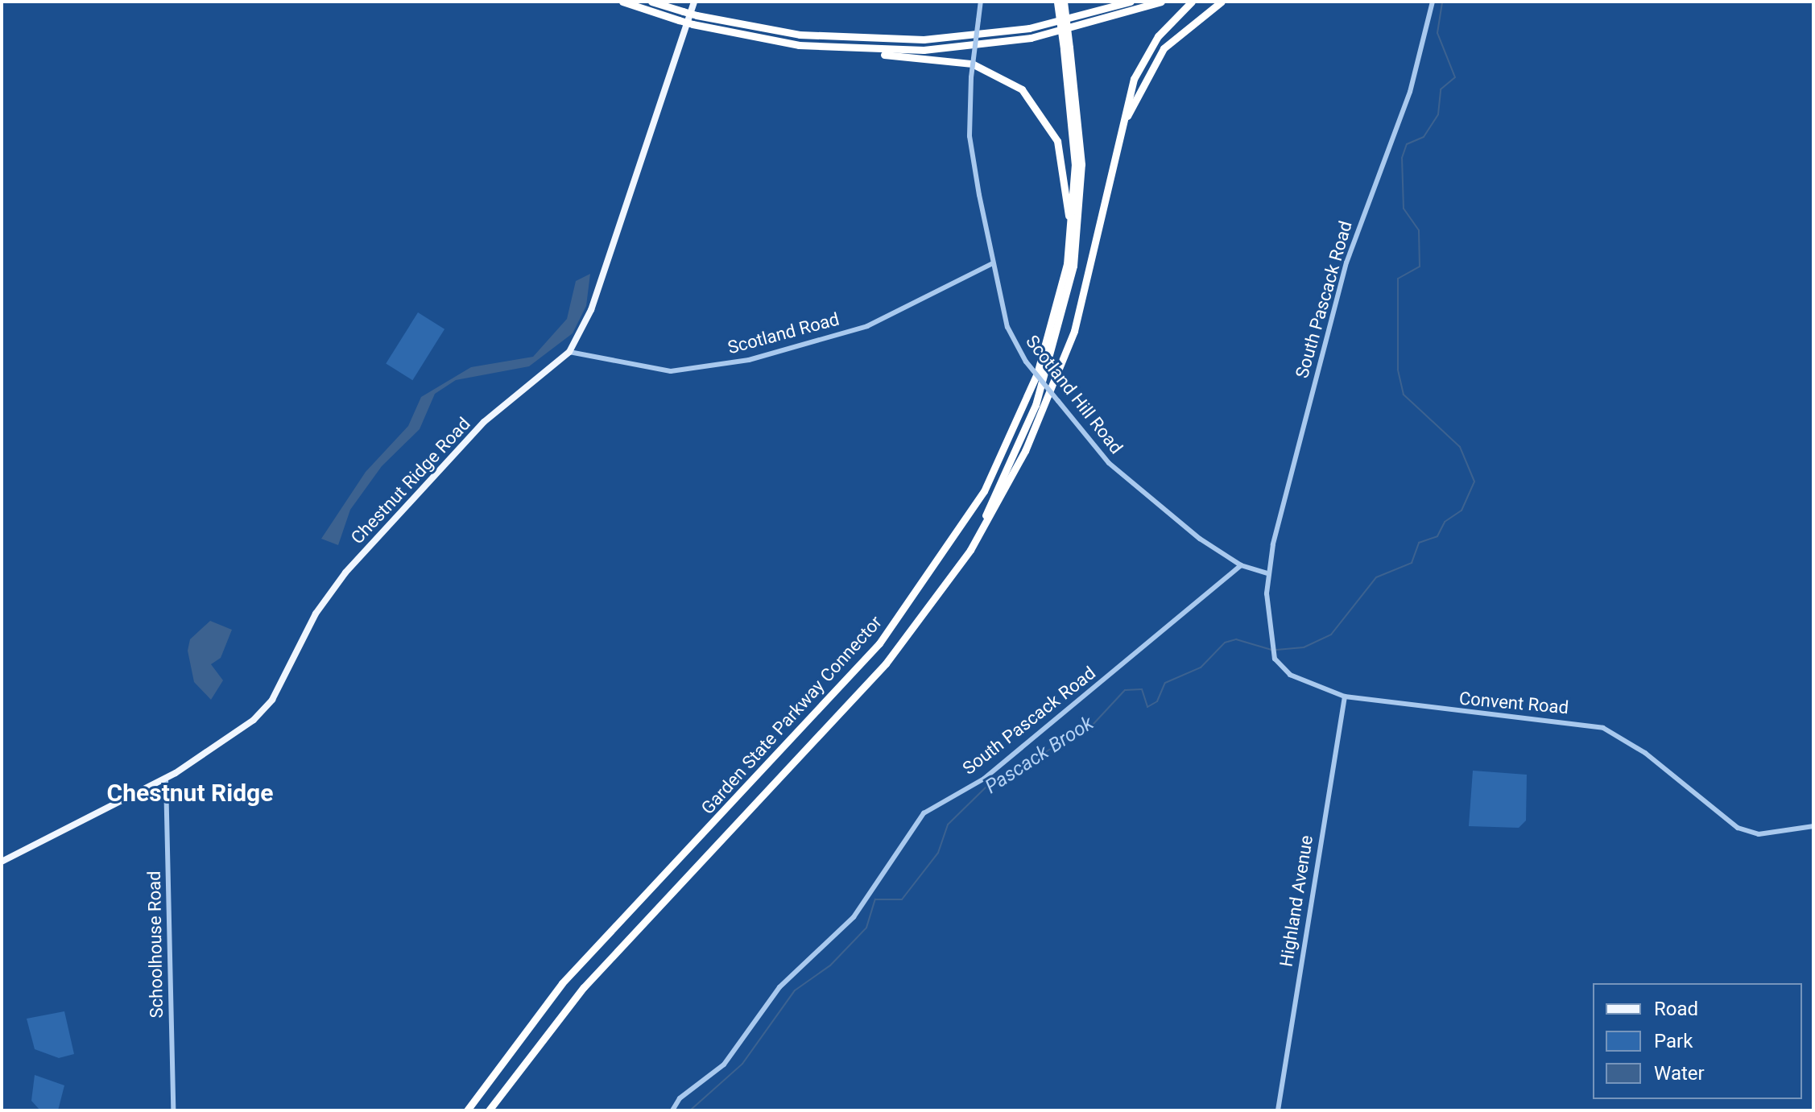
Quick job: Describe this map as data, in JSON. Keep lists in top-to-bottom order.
{
  "streets": {
    "highway": ["Garden State Parkway Connector"],
    "main road": ["Chestnut Ridge Road"],
    "street": [
      "South Pascack Road",
      "Scotland Road",
      "Scotland Hill Road",
      "Convent Road",
      "Highland Avenue",
      "Schoolhouse Road"
    ]
  },
  "crossings": [
    ["South Pascack Road", "Scotland Hill Road"],
    ["South Pascack Road", "Convent Road"],
    ["Scotland Road", "Scotland Hill Road"],
    ["Scotland Road", "Chestnut Ridge Road"],
    ["Scotland Hill Road", "Convent Road"],
    ["Chestnut Ridge Road", "Schoolhouse Road"],
    ["Convent Road", "Highland Avenue"]
  ],
  "districts": ["Chestnut Ridge"],
  "water": ["Pascack Brook"],
  "legend": ["Road", "Park", "Water"]
}
